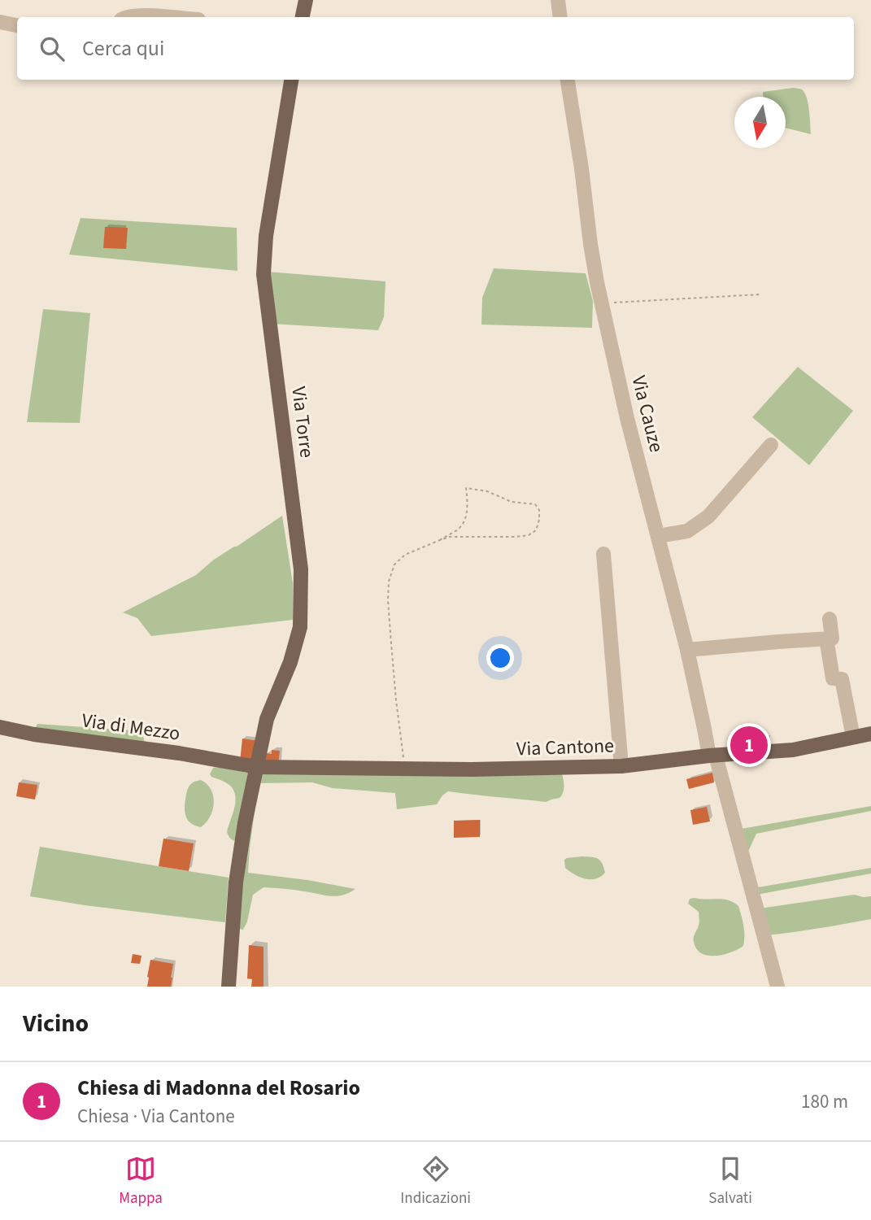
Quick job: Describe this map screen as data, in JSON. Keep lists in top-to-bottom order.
{
  "streets": {
    "main road": ["Via Torre", "Via di Mezzo", "Via Cantone"],
    "street": ["Via Cauze"]
  },
  "crossings": [
    ["Via Cauze", "Via Cantone"],
    ["Via Torre", "Via di Mezzo"],
    ["Via Torre", "Via Cantone"],
    ["Via di Mezzo", "Via Cantone"]
  ],
  "north": "bottom",
  "page": {
    "search": "Cerca qui",
    "pins": "1",
    "heading": "Vicino",
    "list": [
      {
        "mark": "1",
        "name": "Chiesa di Madonna del Rosario",
        "note": "Chiesa · Via Cantone",
        "value": "180 m"
      }
    ],
    "nav": ["Mappa", "Indicazioni", "Salvati"]
  }
}
